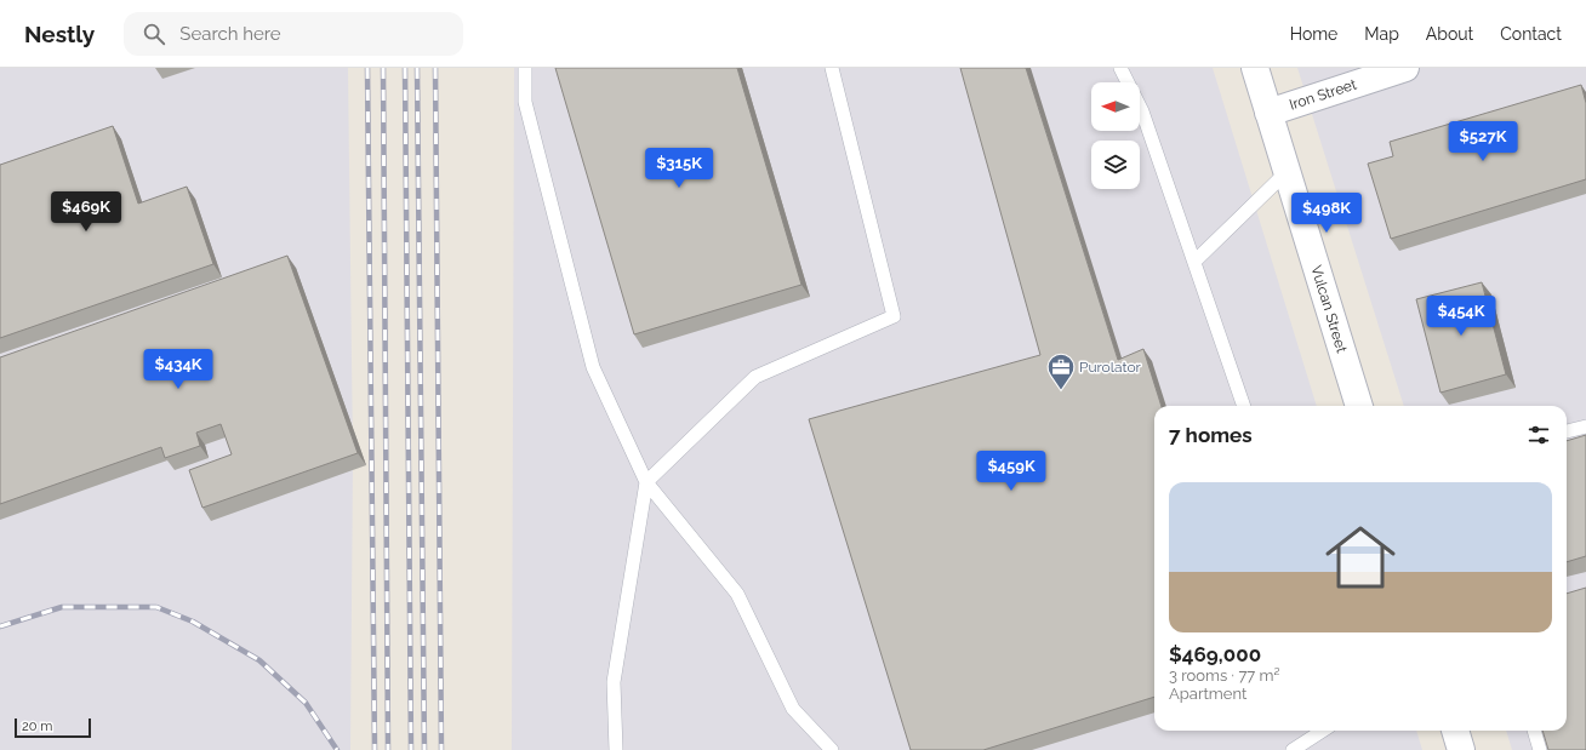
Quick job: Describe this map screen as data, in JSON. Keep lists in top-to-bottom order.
{
  "streets": {
    "street": ["Iron Street", "Vulcan Street"]
  },
  "crossings": [
    ["Iron Street", "Vulcan Street"]
  ],
  "places": {
    "office": ["Purolator"]
  },
  "scale_bar": "20 m",
  "north": "left",
  "page": {
    "header": "Nestly",
    "search": "Search here",
    "nav": [
      "Home",
      "Map",
      "About",
      "Contact"
    ],
    "price": [
      "$527K",
      "$315K",
      "$469K",
      "$498K",
      "$454K",
      "$434K",
      "$459K"
    ],
    "heading": "7 homes",
    "list": [
      {
        "name": "$469,000",
        "note": "3 rooms · 77 m² · Apartment"
      }
    ],
    "scale": "20 m"
  }
}
